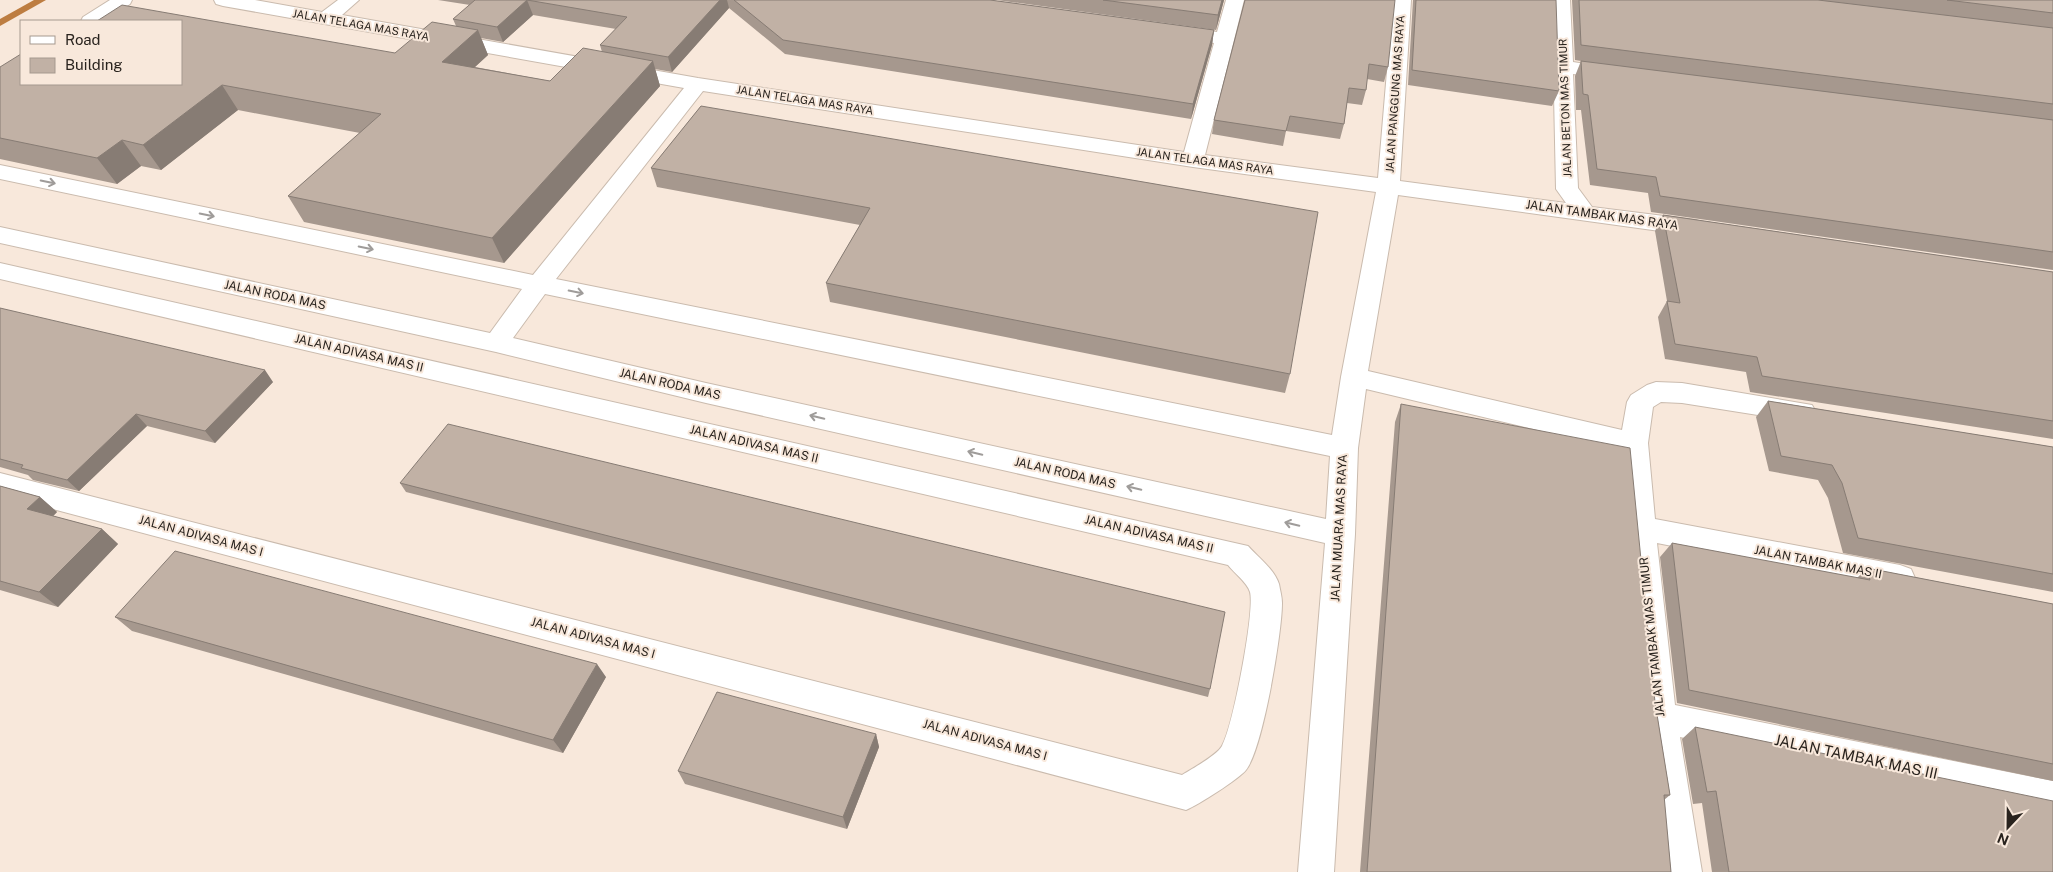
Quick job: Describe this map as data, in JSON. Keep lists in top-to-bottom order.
{
  "streets": {
    "street": [
      "JALAN TELAGA MAS RAYA",
      "JALAN PANGGUNG MAS RAYA",
      "JALAN BETON MAS TIMUR",
      "JALAN TAMBAK MAS RAYA",
      "JALAN RODA MAS",
      "JALAN ADIVASA MAS II",
      "JALAN MUARA MAS RAYA",
      "JALAN ADIVASA MAS I",
      "JALAN TAMBAK MAS II",
      "JALAN TAMBAK MAS TIMUR",
      "JALAN TAMBAK MAS III"
    ]
  },
  "crossings": [
    ["JALAN TELAGA MAS RAYA", "JALAN PANGGUNG MAS RAYA"],
    ["JALAN TELAGA MAS RAYA", "JALAN TAMBAK MAS RAYA"],
    ["JALAN TELAGA MAS RAYA", "JALAN MUARA MAS RAYA"],
    ["JALAN PANGGUNG MAS RAYA", "JALAN TAMBAK MAS RAYA"],
    ["JALAN PANGGUNG MAS RAYA", "JALAN MUARA MAS RAYA"],
    ["JALAN BETON MAS TIMUR", "JALAN TAMBAK MAS RAYA"],
    ["JALAN TAMBAK MAS RAYA", "JALAN MUARA MAS RAYA"],
    ["JALAN RODA MAS", "JALAN MUARA MAS RAYA"],
    ["JALAN ADIVASA MAS II", "JALAN ADIVASA MAS I"],
    ["JALAN TAMBAK MAS II", "JALAN TAMBAK MAS TIMUR"],
    ["JALAN TAMBAK MAS TIMUR", "JALAN TAMBAK MAS III"]
  ],
  "legend": ["Road", "Building"],
  "north": "bottom"
}
